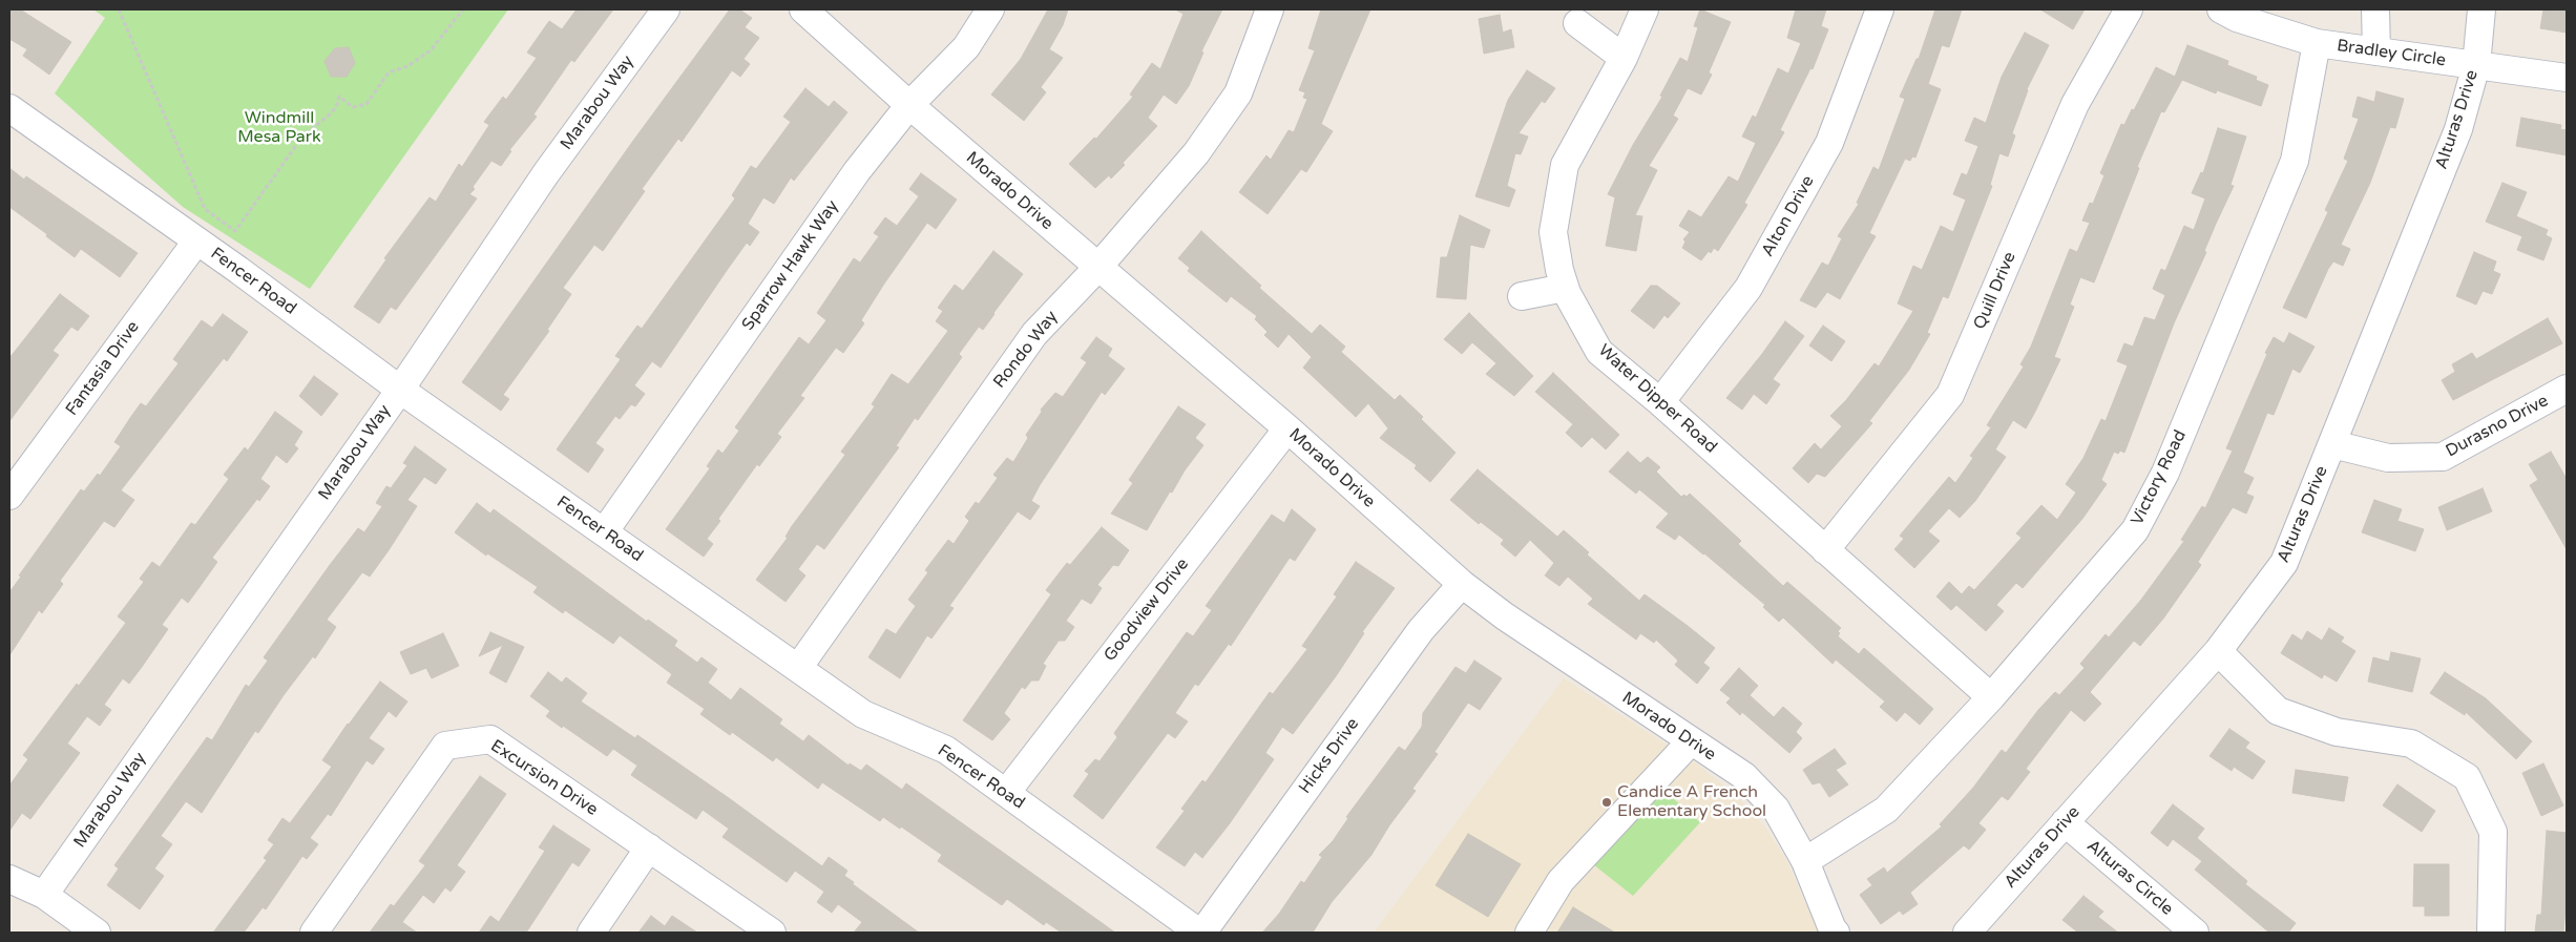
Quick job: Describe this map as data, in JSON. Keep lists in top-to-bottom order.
{
  "streets": {
    "street": [
      "Bradley Circle",
      "Marabou Way",
      "Alturas Drive",
      "Morado Drive",
      "Alton Drive",
      "Sparrow Hawk Way",
      "Fencer Road",
      "Quill Drive",
      "Rondo Way",
      "Fantasia Drive",
      "Water Dipper Road",
      "Durasno Drive",
      "Victory Road",
      "Goodview Drive",
      "Hicks Drive",
      "Excursion Drive",
      "Alturas Circle"
    ]
  },
  "crossings": [
    ["Bradley Circle", "Alturas Drive"],
    ["Bradley Circle", "Victory Road"],
    ["Marabou Way", "Fencer Road"],
    ["Alturas Drive", "Durasno Drive"],
    ["Alturas Drive", "Alturas Circle"],
    ["Morado Drive", "Sparrow Hawk Way"],
    ["Morado Drive", "Rondo Way"],
    ["Morado Drive", "Victory Road"],
    ["Morado Drive", "Goodview Drive"],
    ["Morado Drive", "Hicks Drive"],
    ["Alton Drive", "Water Dipper Road"],
    ["Sparrow Hawk Way", "Fencer Road"],
    ["Fencer Road", "Rondo Way"],
    ["Fencer Road", "Fantasia Drive"],
    ["Fencer Road", "Goodview Drive"],
    ["Fencer Road", "Hicks Drive"],
    ["Quill Drive", "Water Dipper Road"],
    ["Water Dipper Road", "Victory Road"]
  ],
  "parks": ["Windmill Mesa Park"],
  "places": ["Candice A French Elementary School"]
}
